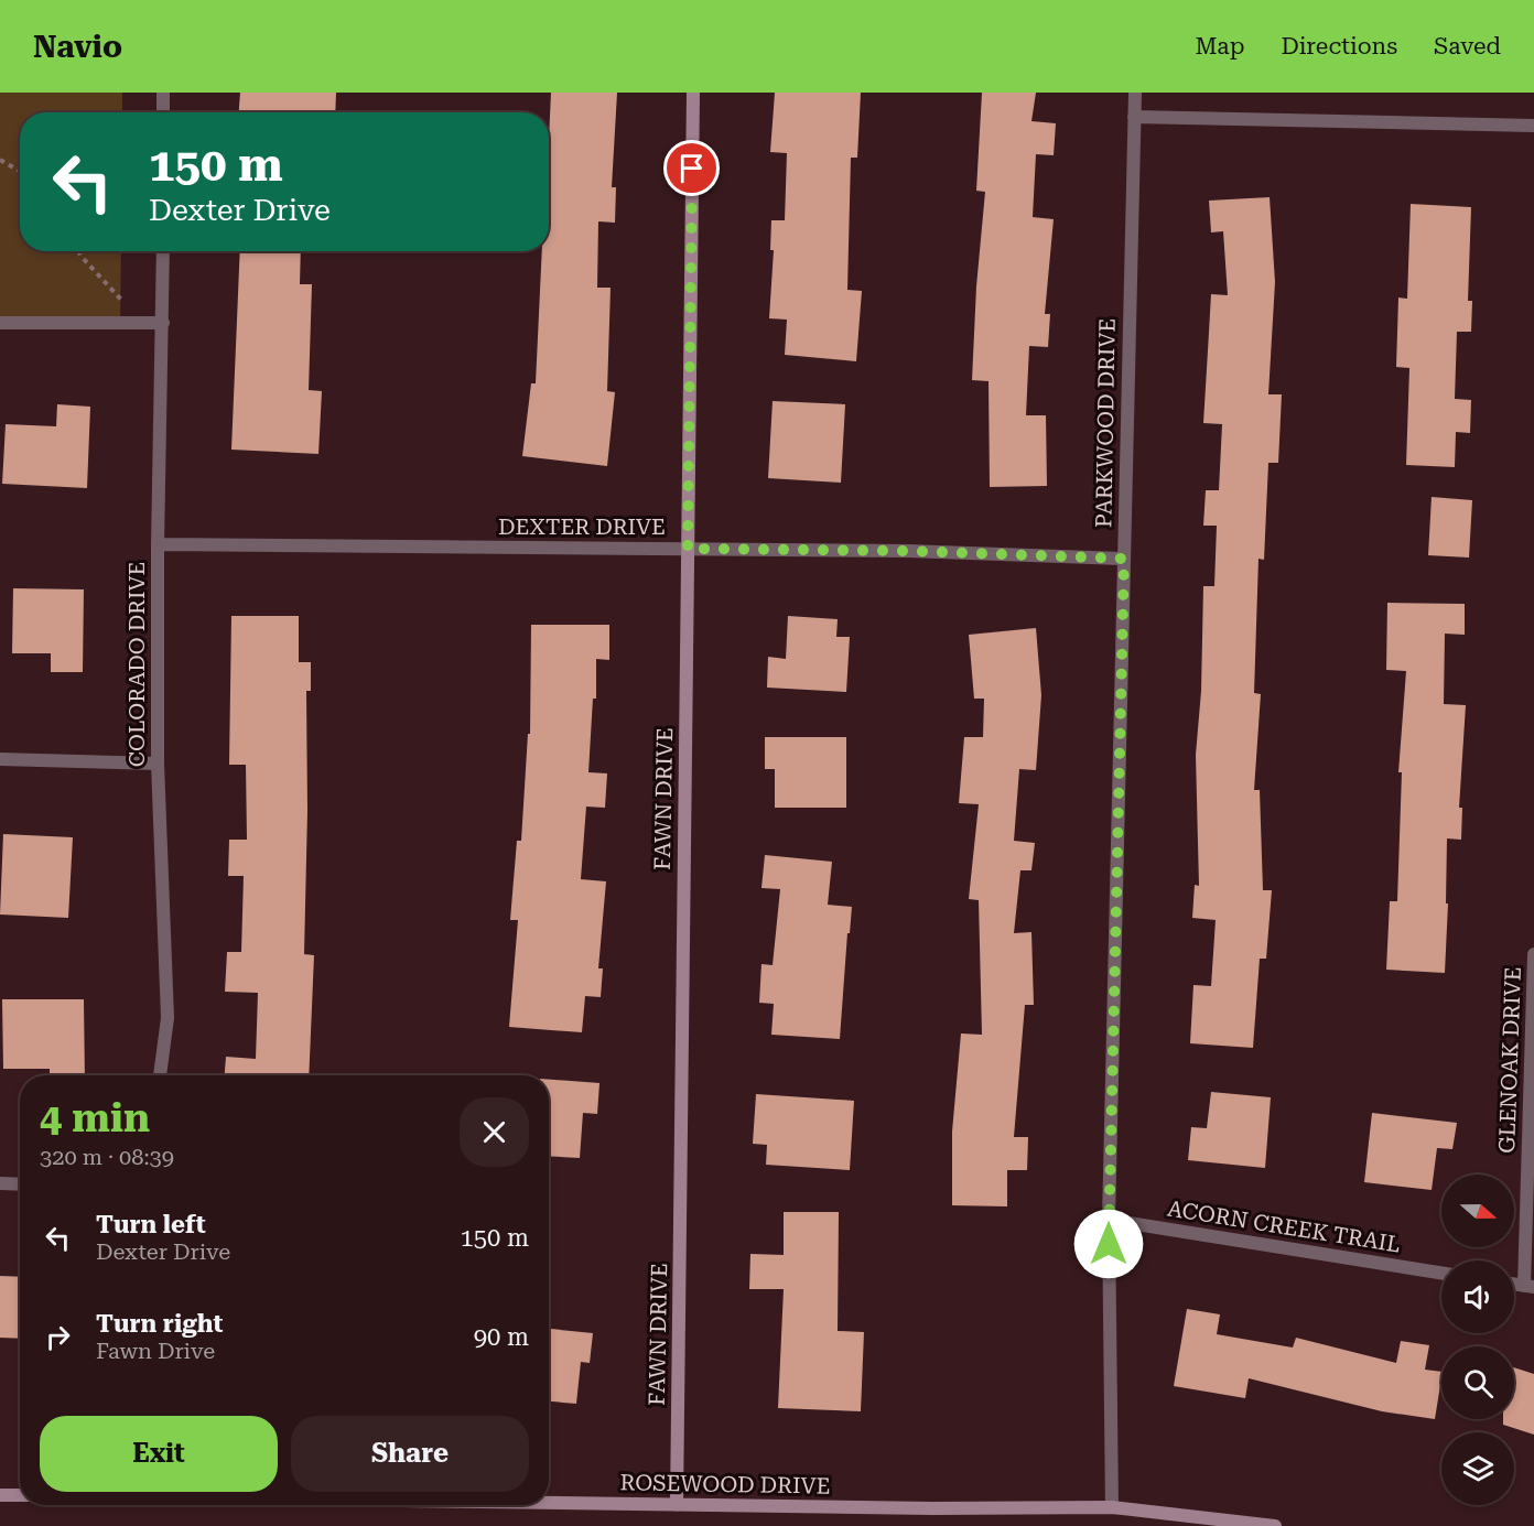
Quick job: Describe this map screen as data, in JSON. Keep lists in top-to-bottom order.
{
  "streets": {
    "street": [
      "PARKWOOD DRIVE",
      "DEXTER DRIVE",
      "COLORADO DRIVE",
      "FAWN DRIVE",
      "GLENOAK DRIVE",
      "ACORN CREEK TRAIL",
      "ROSEWOOD DRIVE"
    ]
  },
  "crossings": [
    ["PARKWOOD DRIVE", "DEXTER DRIVE"],
    ["PARKWOOD DRIVE", "ACORN CREEK TRAIL"],
    ["PARKWOOD DRIVE", "ROSEWOOD DRIVE"],
    ["DEXTER DRIVE", "COLORADO DRIVE"],
    ["DEXTER DRIVE", "FAWN DRIVE"],
    ["FAWN DRIVE", "ROSEWOOD DRIVE"]
  ],
  "north": "right",
  "page": {
    "header": "Navio",
    "nav": ["Map", "Directions", "Saved"],
    "turn": ["150 m", "Dexter Drive"],
    "heading": ["4 min", "320 m · 08:39"],
    "list": [
      {
        "name": "Turn left",
        "note": "Dexter Drive",
        "value": "150 m"
      },
      {
        "name": "Turn right",
        "note": "Fawn Drive",
        "value": "90 m"
      }
    ],
    "buttons": ["Exit", "Share"]
  }
}
